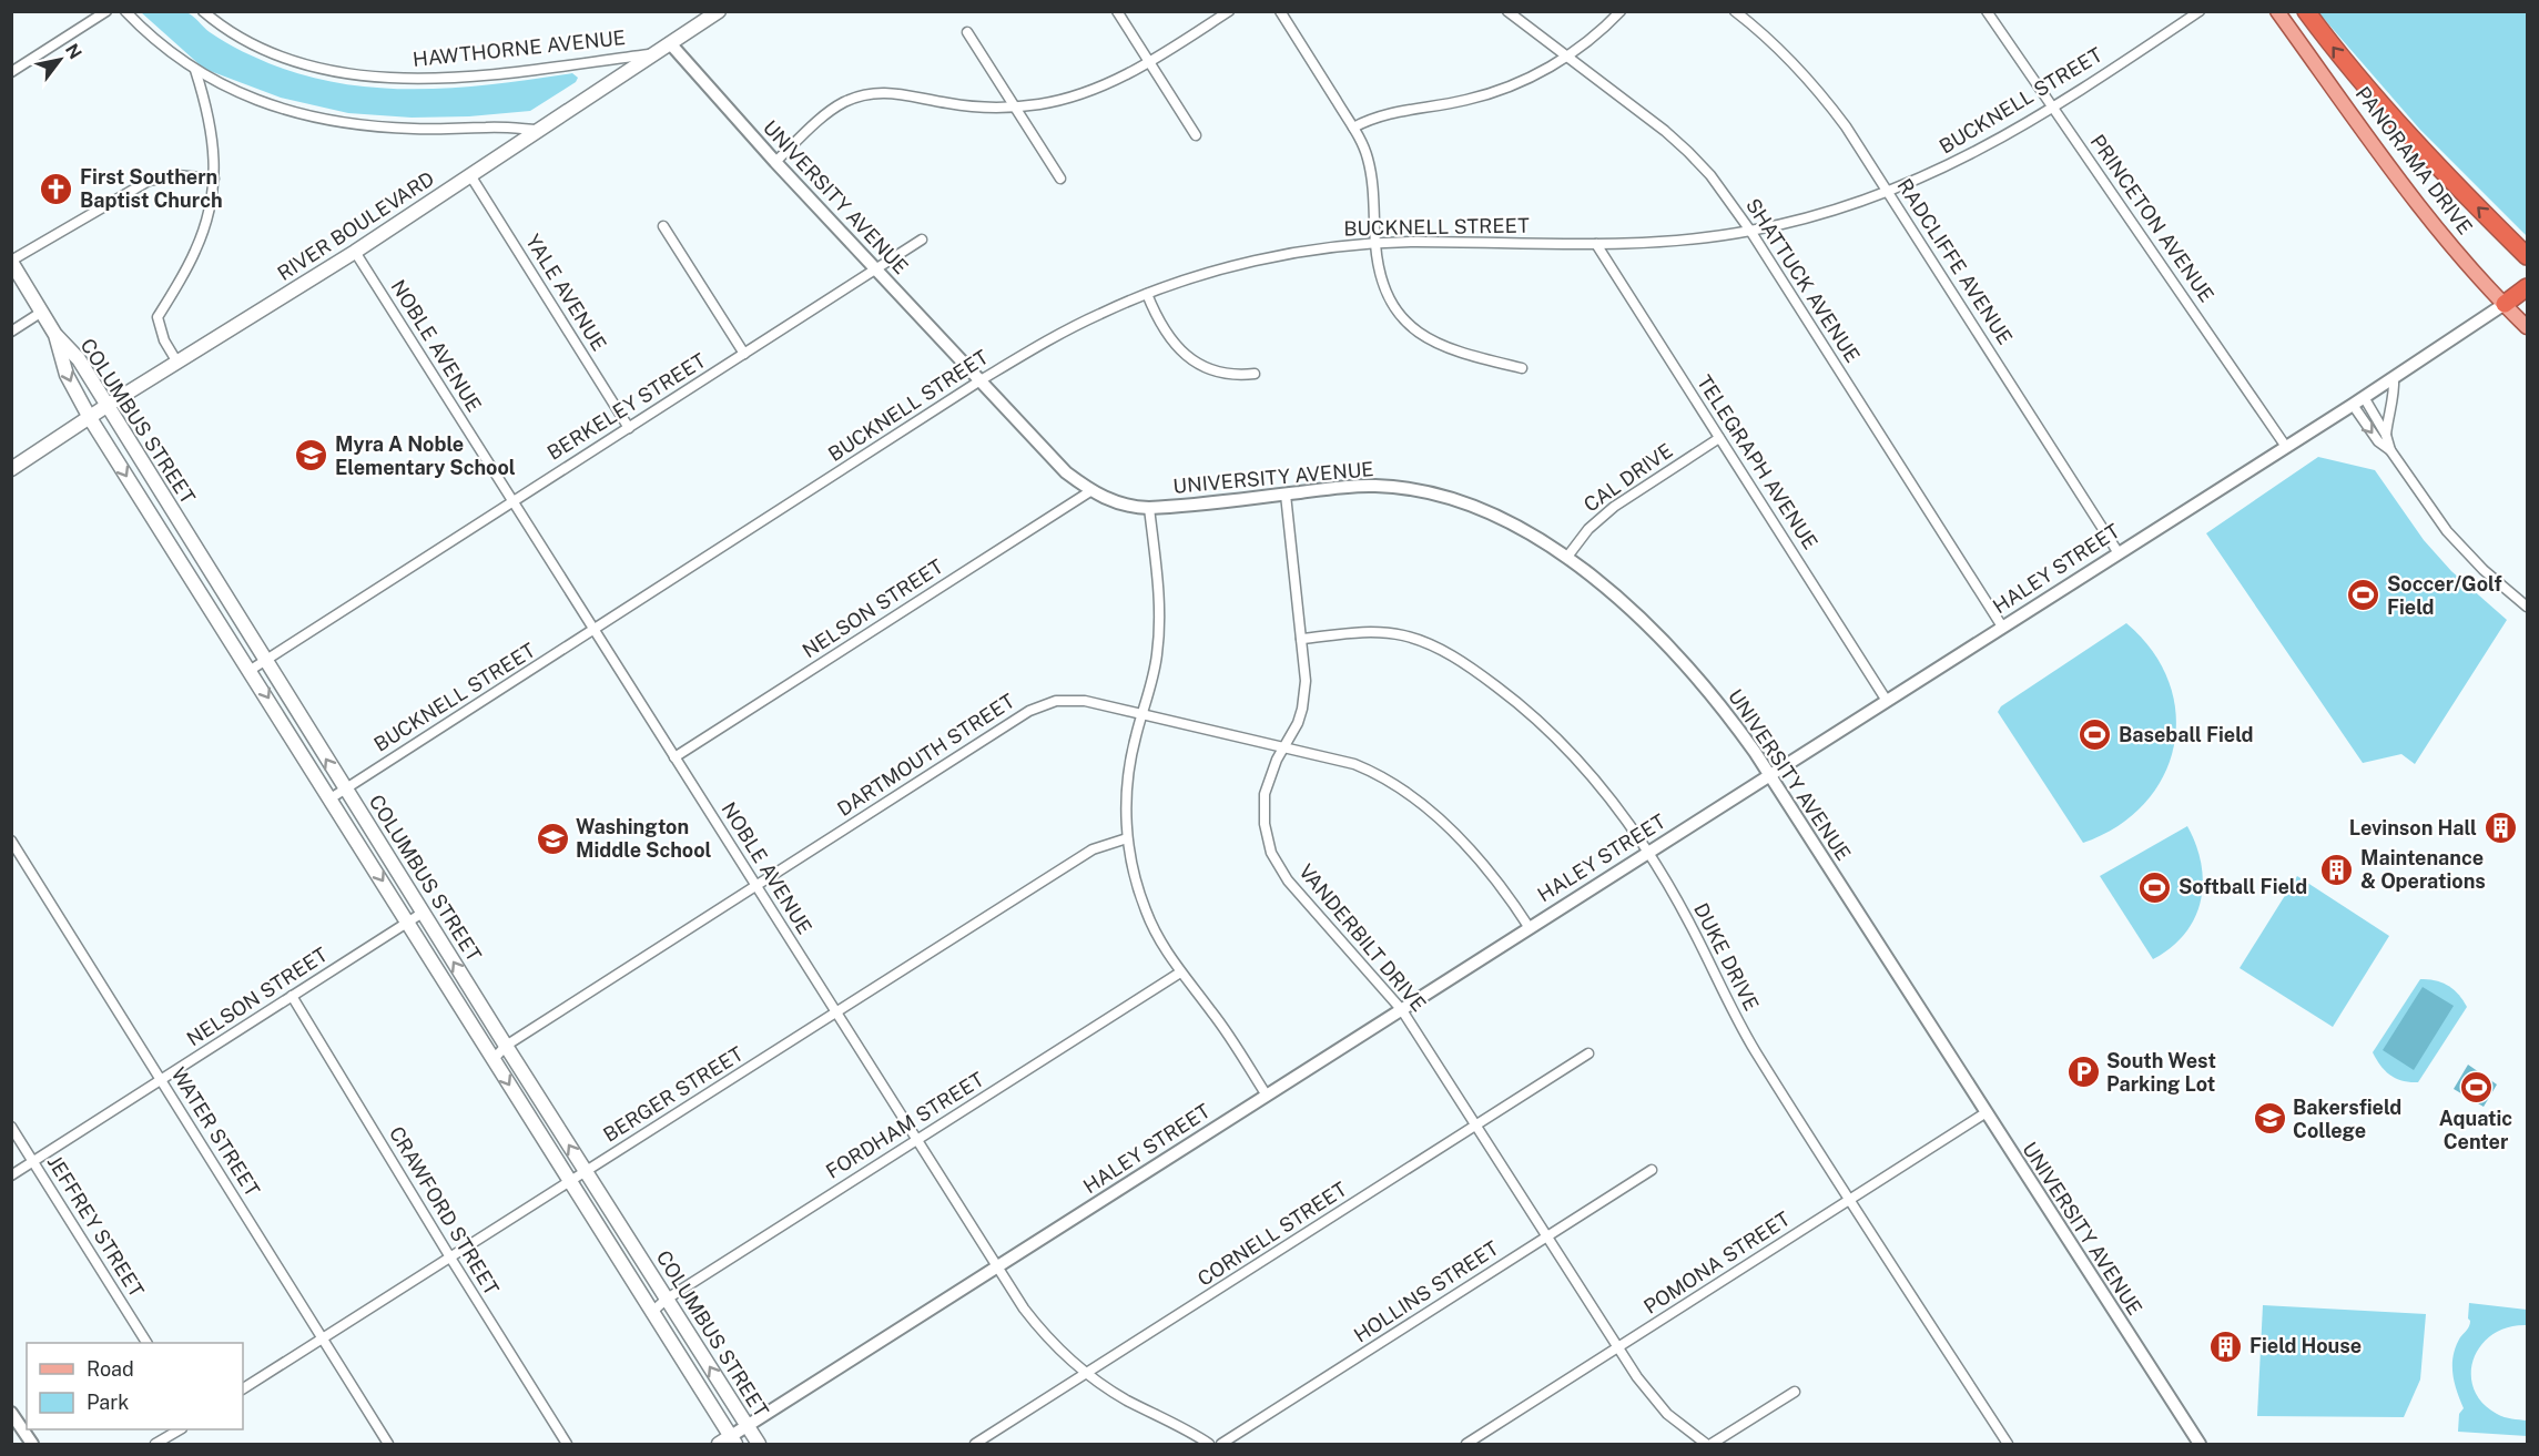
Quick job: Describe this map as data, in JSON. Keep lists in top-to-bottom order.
{
  "streets": {
    "main road": [
      "PANORAMA DRIVE",
      "RIVER BOULEVARD",
      "COLUMBUS STREET",
      "HALEY STREET"
    ],
    "street": [
      "HAWTHORNE AVENUE",
      "BUCKNELL STREET",
      "UNIVERSITY AVENUE",
      "PRINCETON AVENUE",
      "RADCLIFFE AVENUE",
      "SHATTUCK AVENUE",
      "YALE AVENUE",
      "NOBLE AVENUE",
      "BERKELEY STREET",
      "TELEGRAPH AVENUE",
      "CAL DRIVE",
      "NELSON STREET",
      "DARTMOUTH STREET",
      "VANDERBILT DRIVE",
      "DUKE DRIVE",
      "BERGER STREET",
      "FORDHAM STREET",
      "WATER STREET",
      "CRAWFORD STREET",
      "JEFFREY STREET",
      "CORNELL STREET",
      "POMONA STREET",
      "HOLLINS STREET"
    ]
  },
  "crossings": [
    ["HAWTHORNE AVENUE", "RIVER BOULEVARD"],
    ["BUCKNELL STREET", "UNIVERSITY AVENUE"],
    ["BUCKNELL STREET", "PRINCETON AVENUE"],
    ["BUCKNELL STREET", "RADCLIFFE AVENUE"],
    ["BUCKNELL STREET", "SHATTUCK AVENUE"],
    ["BUCKNELL STREET", "NOBLE AVENUE"],
    ["BUCKNELL STREET", "COLUMBUS STREET"],
    ["BUCKNELL STREET", "TELEGRAPH AVENUE"],
    ["PANORAMA DRIVE", "HALEY STREET"],
    ["UNIVERSITY AVENUE", "RIVER BOULEVARD"],
    ["UNIVERSITY AVENUE", "BERKELEY STREET"],
    ["UNIVERSITY AVENUE", "CAL DRIVE"],
    ["UNIVERSITY AVENUE", "HALEY STREET"],
    ["UNIVERSITY AVENUE", "NELSON STREET"],
    ["UNIVERSITY AVENUE", "VANDERBILT DRIVE"],
    ["UNIVERSITY AVENUE", "POMONA STREET"],
    ["PRINCETON AVENUE", "HALEY STREET"],
    ["RIVER BOULEVARD", "YALE AVENUE"],
    ["RIVER BOULEVARD", "NOBLE AVENUE"],
    ["RIVER BOULEVARD", "COLUMBUS STREET"],
    ["RADCLIFFE AVENUE", "HALEY STREET"],
    ["SHATTUCK AVENUE", "HALEY STREET"],
    ["YALE AVENUE", "BERKELEY STREET"],
    ["NOBLE AVENUE", "BERKELEY STREET"],
    ["NOBLE AVENUE", "HALEY STREET"],
    ["NOBLE AVENUE", "NELSON STREET"],
    ["NOBLE AVENUE", "DARTMOUTH STREET"],
    ["NOBLE AVENUE", "BERGER STREET"],
    ["NOBLE AVENUE", "FORDHAM STREET"],
    ["NOBLE AVENUE", "CORNELL STREET"],
    ["BERKELEY STREET", "COLUMBUS STREET"],
    ["COLUMBUS STREET", "HALEY STREET"],
    ["COLUMBUS STREET", "NELSON STREET"],
    ["COLUMBUS STREET", "DARTMOUTH STREET"],
    ["COLUMBUS STREET", "BERGER STREET"],
    ["COLUMBUS STREET", "FORDHAM STREET"],
    ["TELEGRAPH AVENUE", "CAL DRIVE"],
    ["TELEGRAPH AVENUE", "HALEY STREET"],
    ["HALEY STREET", "DARTMOUTH STREET"],
    ["HALEY STREET", "VANDERBILT DRIVE"],
    ["HALEY STREET", "DUKE DRIVE"],
    ["NELSON STREET", "WATER STREET"],
    ["NELSON STREET", "CRAWFORD STREET"],
    ["NELSON STREET", "JEFFREY STREET"],
    ["DARTMOUTH STREET", "VANDERBILT DRIVE"],
    ["VANDERBILT DRIVE", "DUKE DRIVE"],
    ["VANDERBILT DRIVE", "CORNELL STREET"],
    ["VANDERBILT DRIVE", "POMONA STREET"],
    ["VANDERBILT DRIVE", "HOLLINS STREET"],
    ["DUKE DRIVE", "POMONA STREET"],
    ["BERGER STREET", "WATER STREET"],
    ["BERGER STREET", "CRAWFORD STREET"]
  ],
  "places": {
    "church": ["First Southern Baptist Church"],
    "school or university": ["Myra A Noble Elementary School", "Washington Middle School", "Bakersfield College"],
    "sports": [
      "Soccer/Golf Field",
      "Baseball Field",
      "Softball Field",
      "Aquatic Center"
    ],
    "building": ["Levinson Hall", "Maintenance & Operations", "Field House"],
    "parking": ["South West Parking Lot"]
  },
  "legend": ["Road", "Park"],
  "north": "top right"
}
